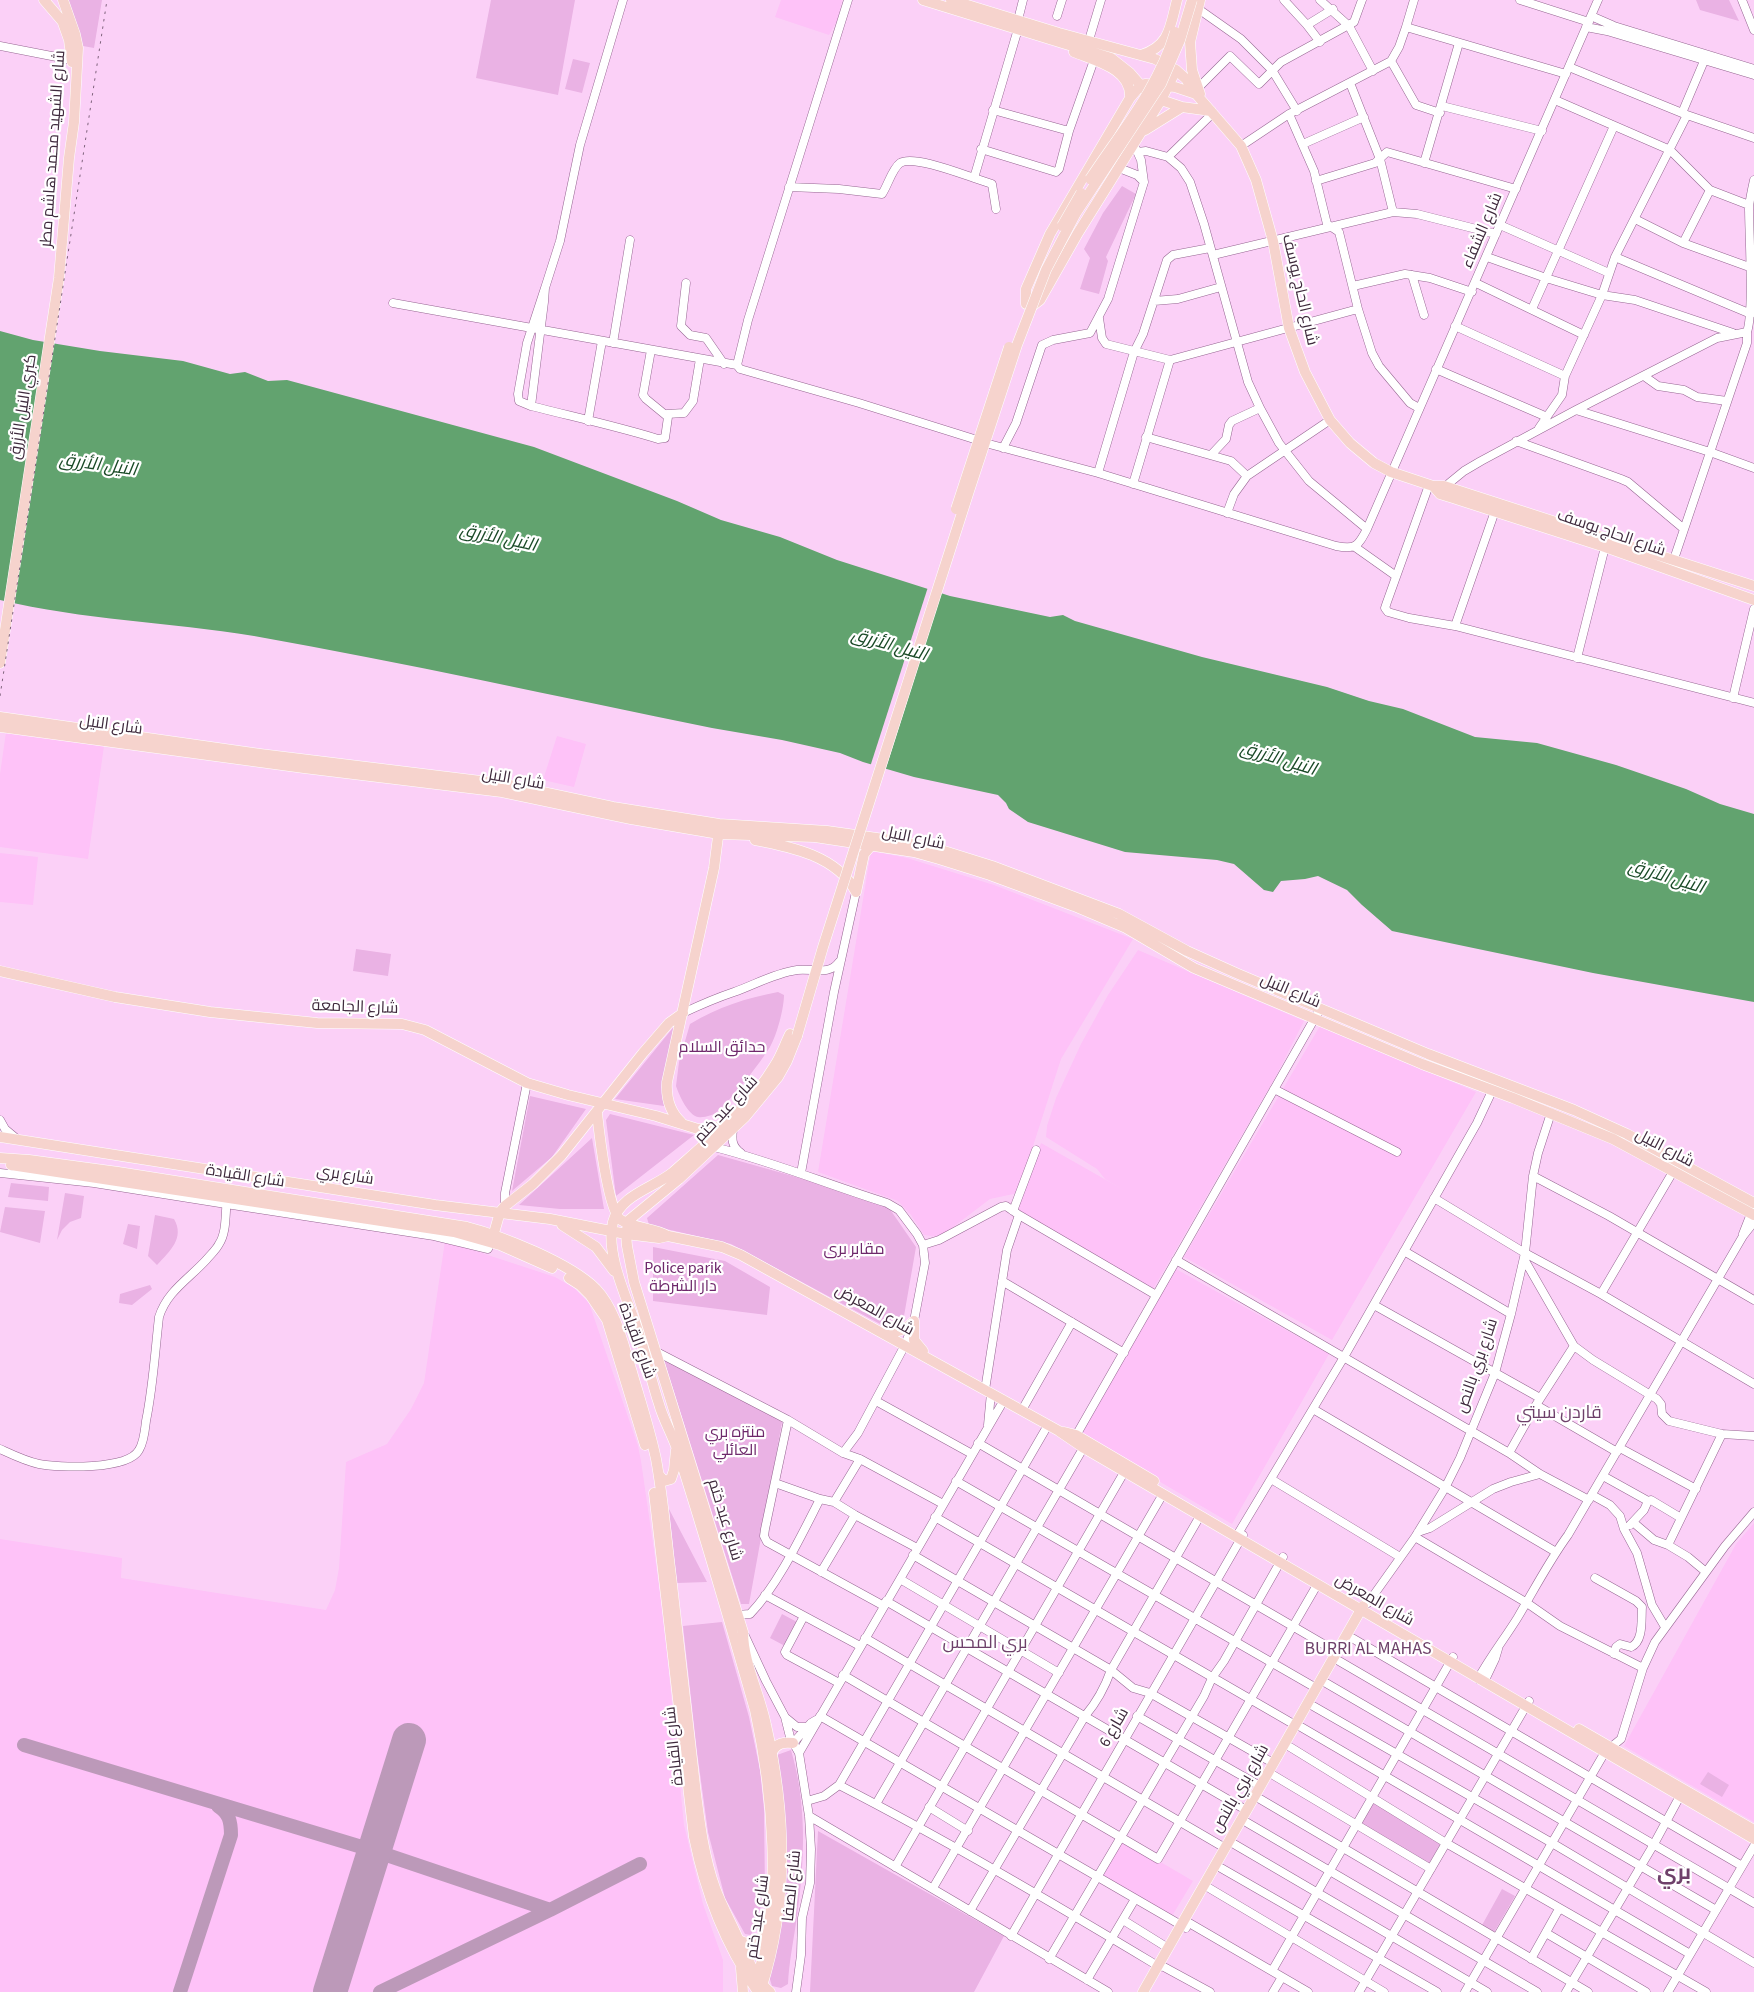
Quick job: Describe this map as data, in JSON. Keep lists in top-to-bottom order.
{
  "streets": {
    "main road": [
      "شارع الشهيد محمد هاشم مطر",
      "شارع الحاج يوسف",
      "كبري النيل الأزرق",
      "شارع النيل",
      "شارع الجامعة",
      "شارع عبد ختم",
      "شارع بري",
      "شارع القيادة",
      "شارع المعرض",
      "شارع بري بالنص"
    ],
    "street": ["شارع الشفاء", "شارع 6", "شارع الصفا"]
  },
  "crossings": [
    ["شارع الشهيد محمد هاشم مطر", "كبري النيل الأزرق"],
    ["شارع الشفاء", "شارع الحاج يوسف"],
    ["شارع النيل", "شارع بري بالنص"],
    ["شارع النيل", "شارع 6"],
    ["شارع الجامعة", "شارع عبد ختم"],
    ["شارع عبد ختم", "شارع بري"],
    ["شارع عبد ختم", "شارع القيادة"],
    ["شارع عبد ختم", "شارع المعرض"],
    ["شارع عبد ختم", "شارع الصفا"],
    ["شارع بري", "شارع المعرض"],
    ["شارع المعرض", "شارع بري بالنص"],
    ["شارع المعرض", "شارع 6"]
  ],
  "districts": [
    "قاردن سيتي",
    "بري المحس",
    "BURRI AL MAHAS",
    "بري"
  ],
  "water": ["النيل الأزرق"],
  "parks": [
    "حدائق السلام",
    "مقابر برى",
    "Police parik دار الشرطة",
    "منتزه بري العائلي"
  ]
}
